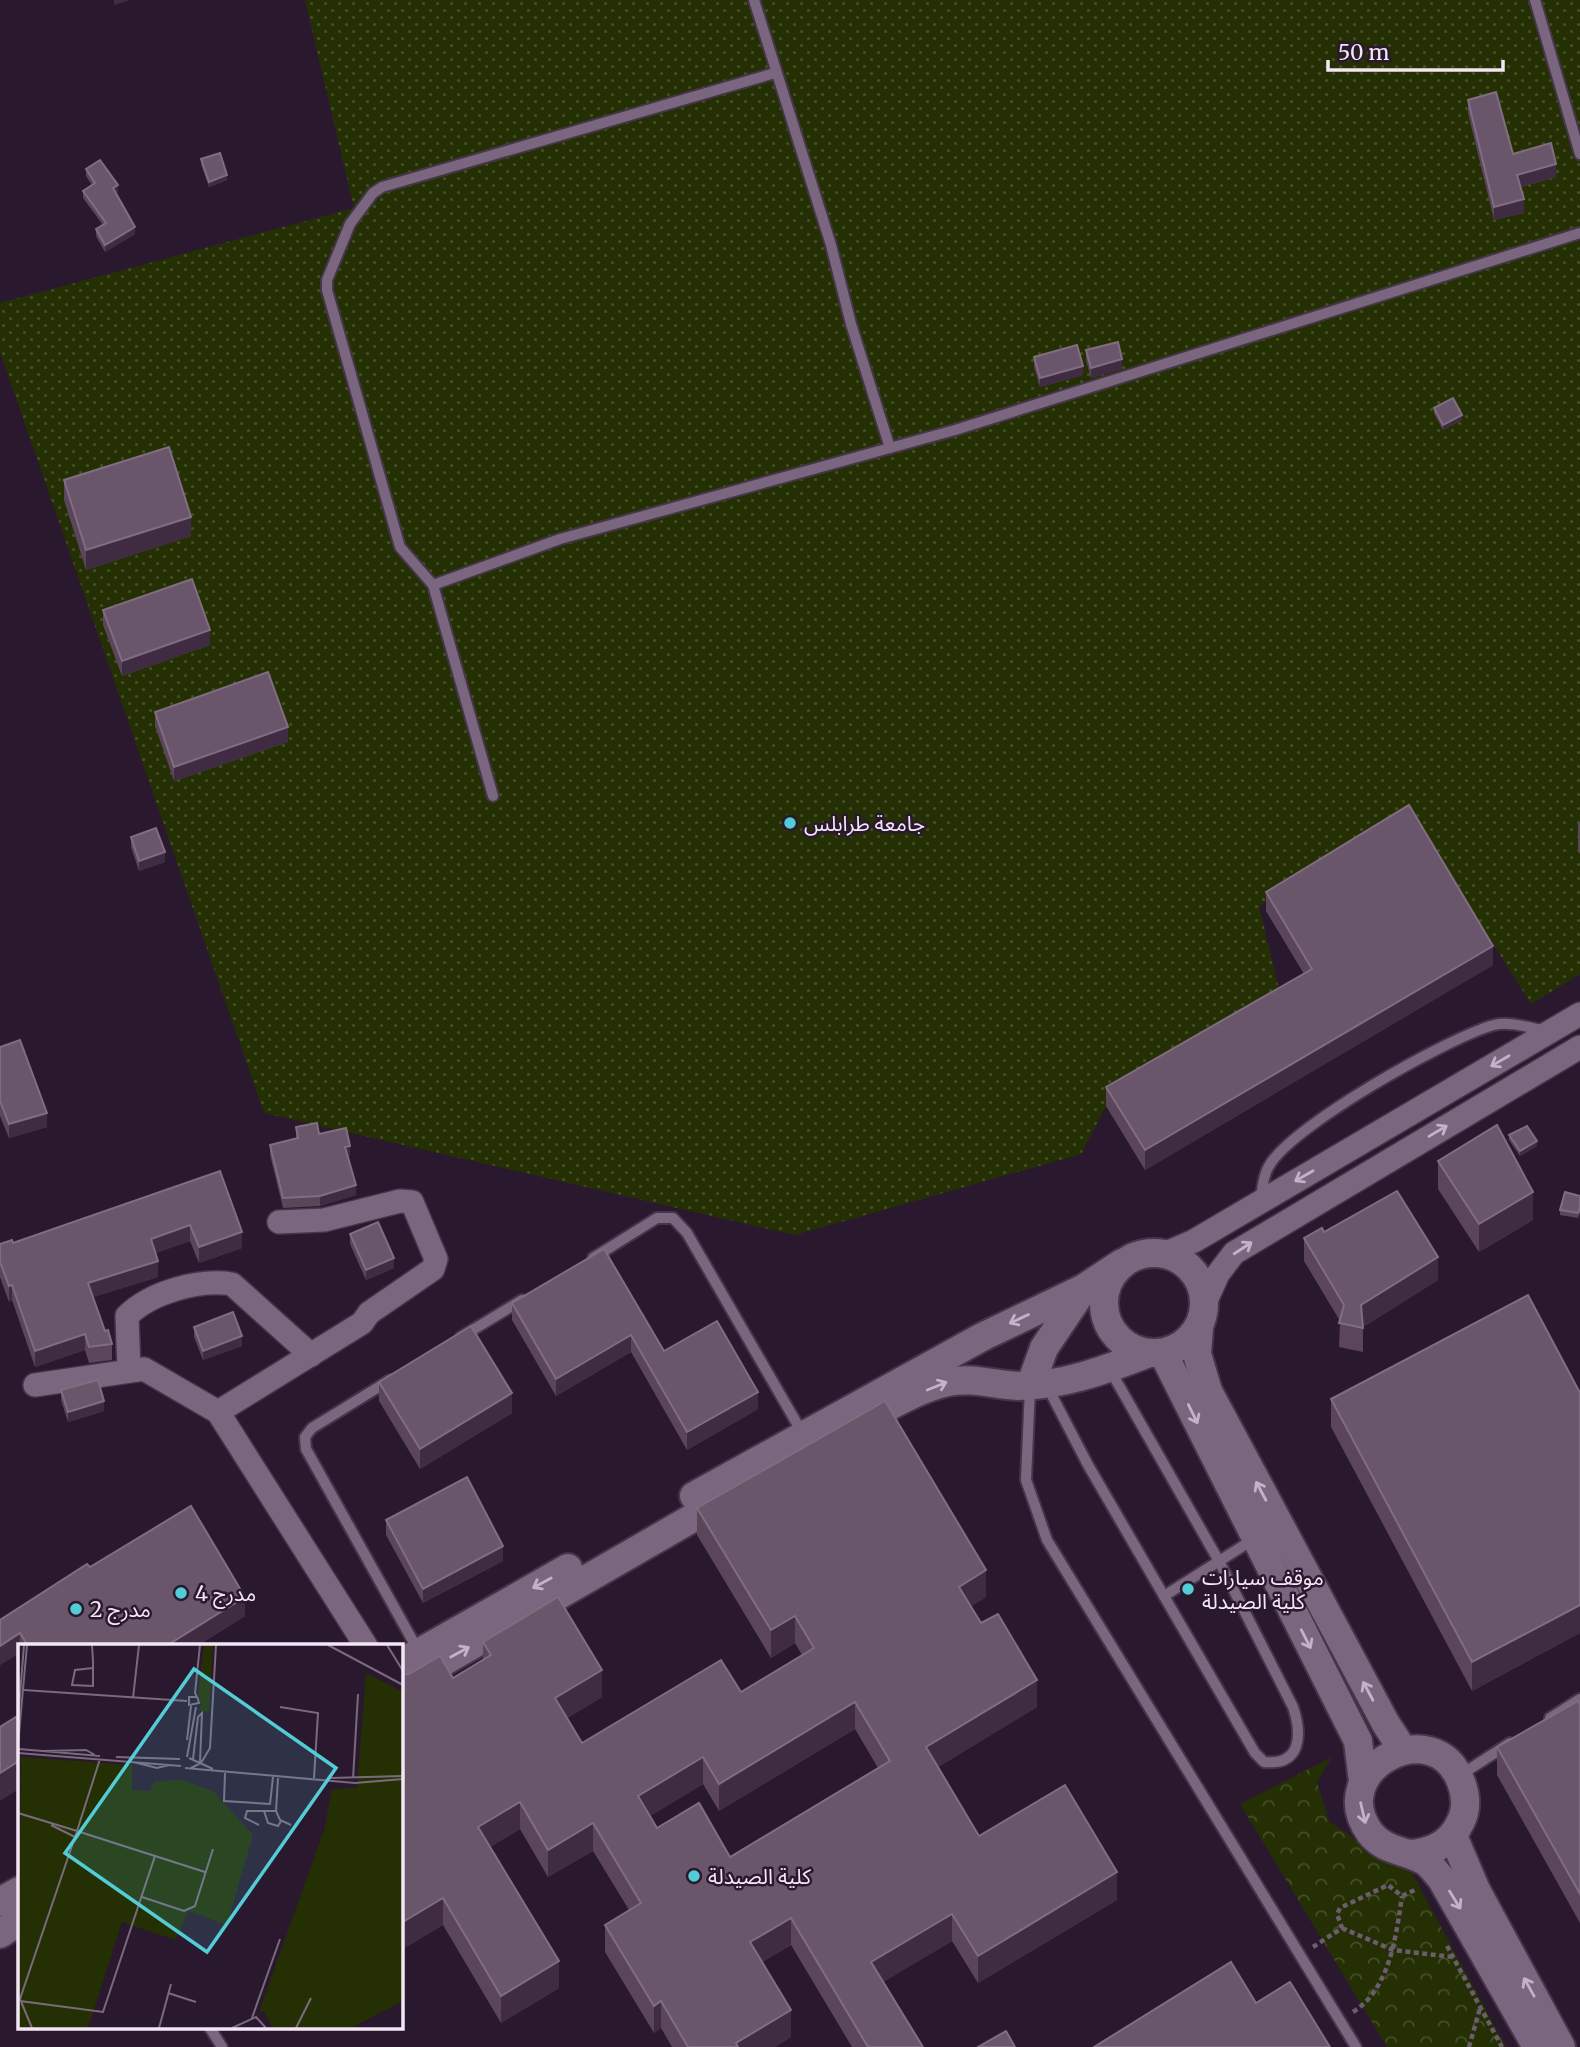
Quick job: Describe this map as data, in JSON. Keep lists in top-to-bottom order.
{
  "places": [
    "جامعة طرابلس",
    "موقف سيارات كلية الصيدلة",
    "مدرج 4",
    "مدرج 2",
    "كلية الصيدلة"
  ],
  "scale_bar": "50 m"
}
